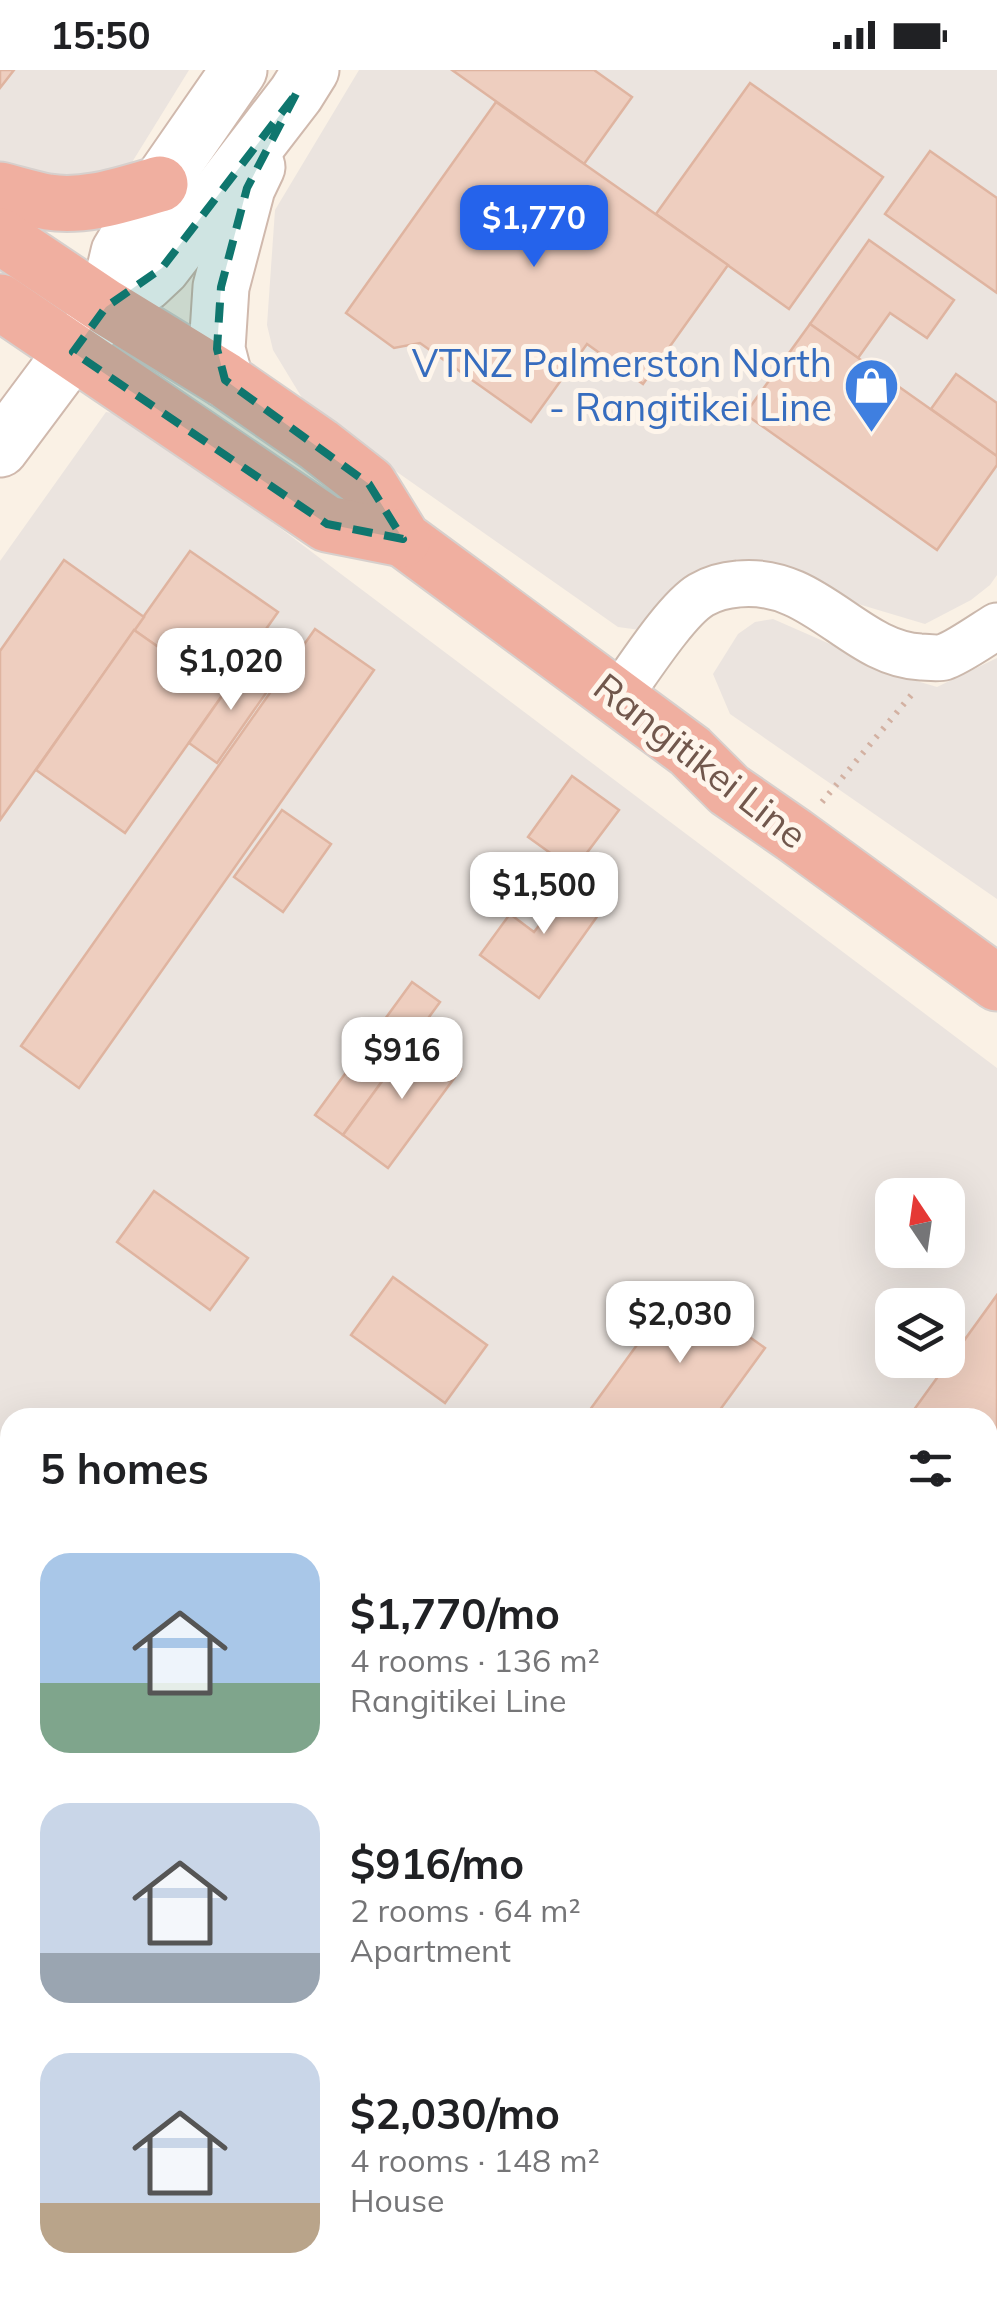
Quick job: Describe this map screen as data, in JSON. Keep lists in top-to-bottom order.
{
  "streets": {
    "highway": ["Rangitikei Line"]
  },
  "places": {
    "shop": ["VTNZ Palmerston North - Rangitikei Line"]
  },
  "north": "top",
  "page": {
    "status": "15:50",
    "price": [
      "$1,770",
      "$1,020",
      "$1,500",
      "$916",
      "$2,030"
    ],
    "heading": "5 homes",
    "list": [
      {
        "name": "$1,770/mo",
        "note": "4 rooms · 136 m² · Rangitikei Line"
      },
      {
        "name": "$916/mo",
        "note": "2 rooms · 64 m² · Apartment"
      },
      {
        "name": "$2,030/mo",
        "note": "4 rooms · 148 m² · House"
      }
    ]
  }
}
